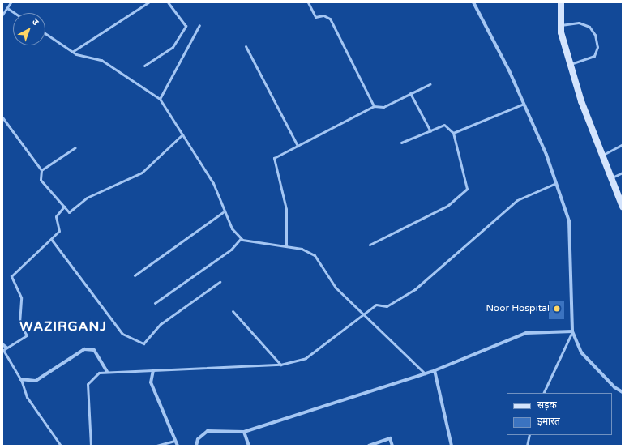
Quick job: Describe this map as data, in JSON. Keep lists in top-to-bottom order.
{
  "districts": ["WAZIRGANJ"],
  "places": ["Noor Hospital"],
  "legend": ["सड़क", "इमारत"],
  "north": "top right"
}
